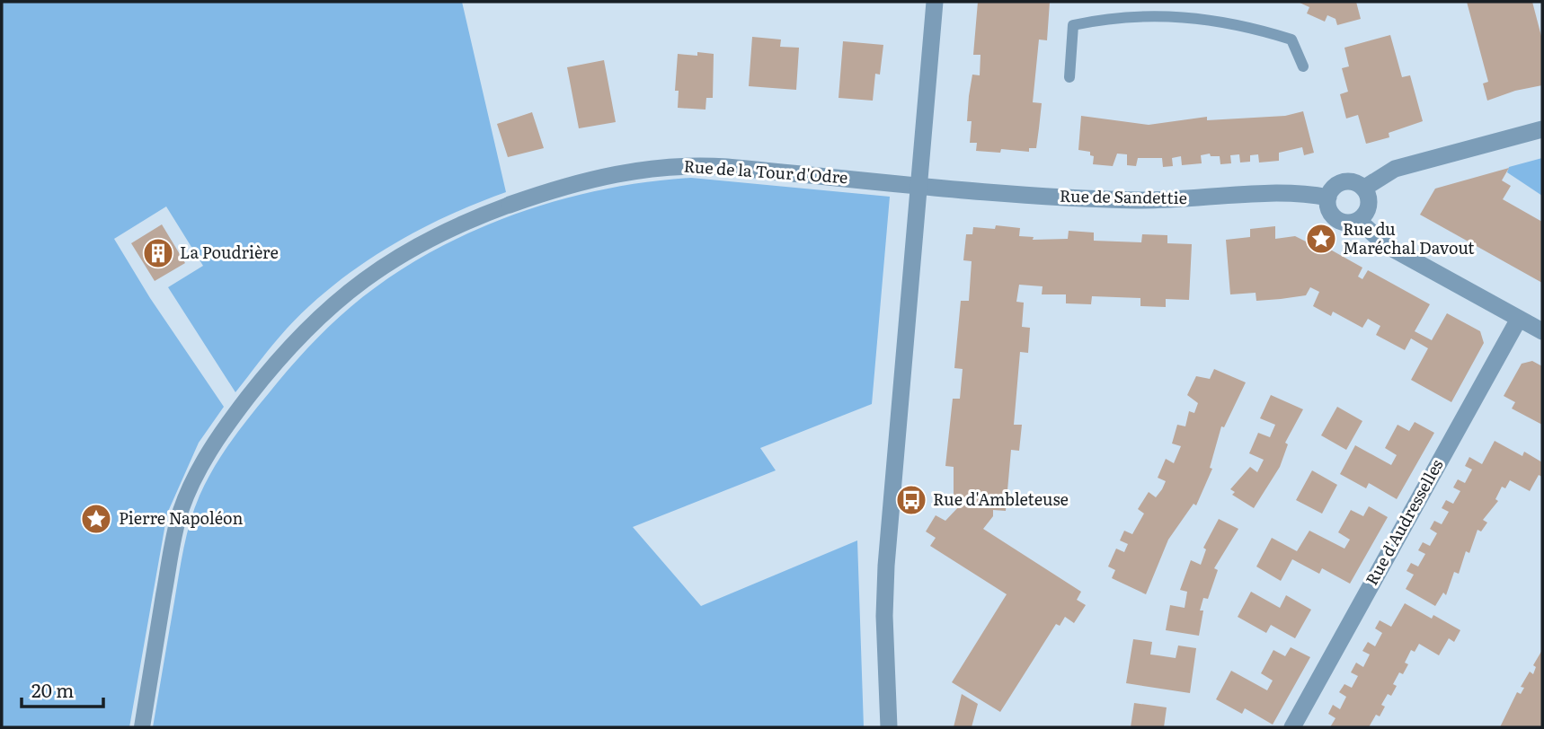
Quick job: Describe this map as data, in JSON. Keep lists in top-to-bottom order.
{
  "streets": {
    "street": ["Rue de la Tour d'Odre", "Rue de Sandettie", "Rue d'Audresselles"]
  },
  "crossings": [
    ["Rue de la Tour d'Odre", "Rue de Sandettie"]
  ],
  "places": {
    "place": ["Rue du Maréchal Davout", "Pierre Napoléon"],
    "building": ["La Poudrière"],
    "bus stop": ["Rue d'Ambleteuse"]
  },
  "scale_bar": "20 m"
}
